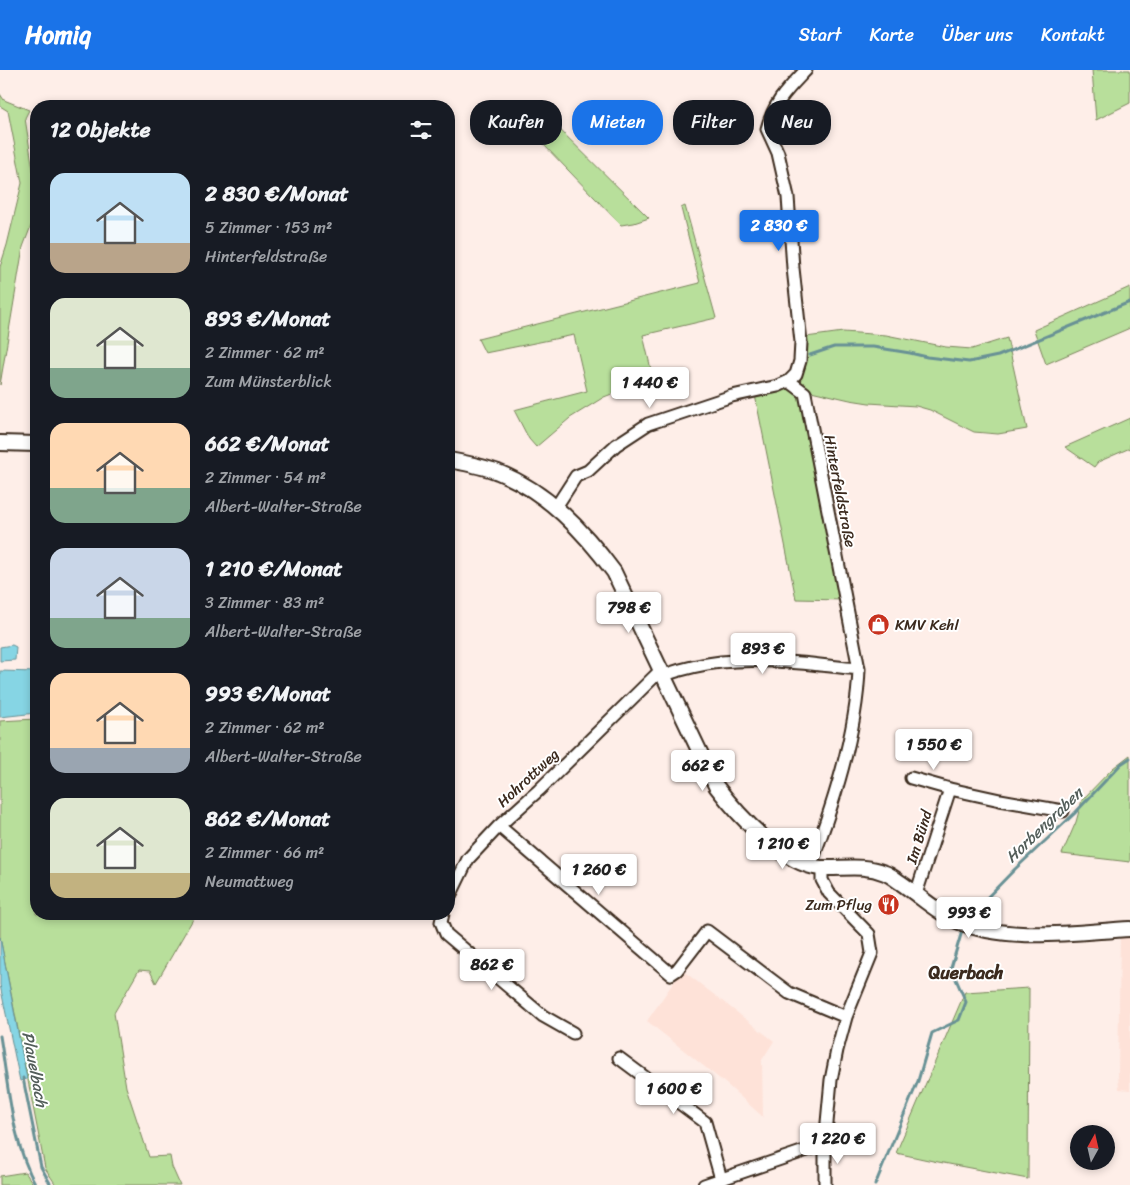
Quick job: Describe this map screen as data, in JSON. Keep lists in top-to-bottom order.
{
  "streets": {
    "street": ["Hinterfeldstraße", "Hohrottweg", "Im Bünd"]
  },
  "districts": ["Querbach"],
  "water": ["Horbengraben", "Plauelbach"],
  "places": {
    "shop": ["KMV Kehl"],
    "restaurant": ["Zum Pflug"]
  },
  "north": "top",
  "page": {
    "header": "Homiq",
    "nav": [
      "Start",
      "Karte",
      "Über uns",
      "Kontakt"
    ],
    "chip": [
      "Kaufen",
      "Mieten",
      "Filter",
      "Neu"
    ],
    "heading": "12 Objekte",
    "list": [
      {
        "name": "2 830 €/Monat",
        "note": "5 Zimmer · 153 m² · Hinterfeldstraße"
      },
      {
        "name": "893 €/Monat",
        "note": "2 Zimmer · 62 m² · Zum Münsterblick"
      },
      {
        "name": "662 €/Monat",
        "note": "2 Zimmer · 54 m² · Albert-Walter-Straße"
      },
      {
        "name": "1 210 €/Monat",
        "note": "3 Zimmer · 83 m² · Albert-Walter-Straße"
      },
      {
        "name": "993 €/Monat",
        "note": "2 Zimmer · 62 m² · Albert-Walter-Straße"
      },
      {
        "name": "862 €/Monat",
        "note": "2 Zimmer · 66 m² · Neumattweg"
      }
    ],
    "price": [
      "2 830 €",
      "1 440 €",
      "798 €",
      "893 €",
      "1 550 €",
      "662 €",
      "1 210 €",
      "1 260 €",
      "993 €",
      "862 €",
      "1 600 €",
      "1 220 €"
    ]
  }
}
